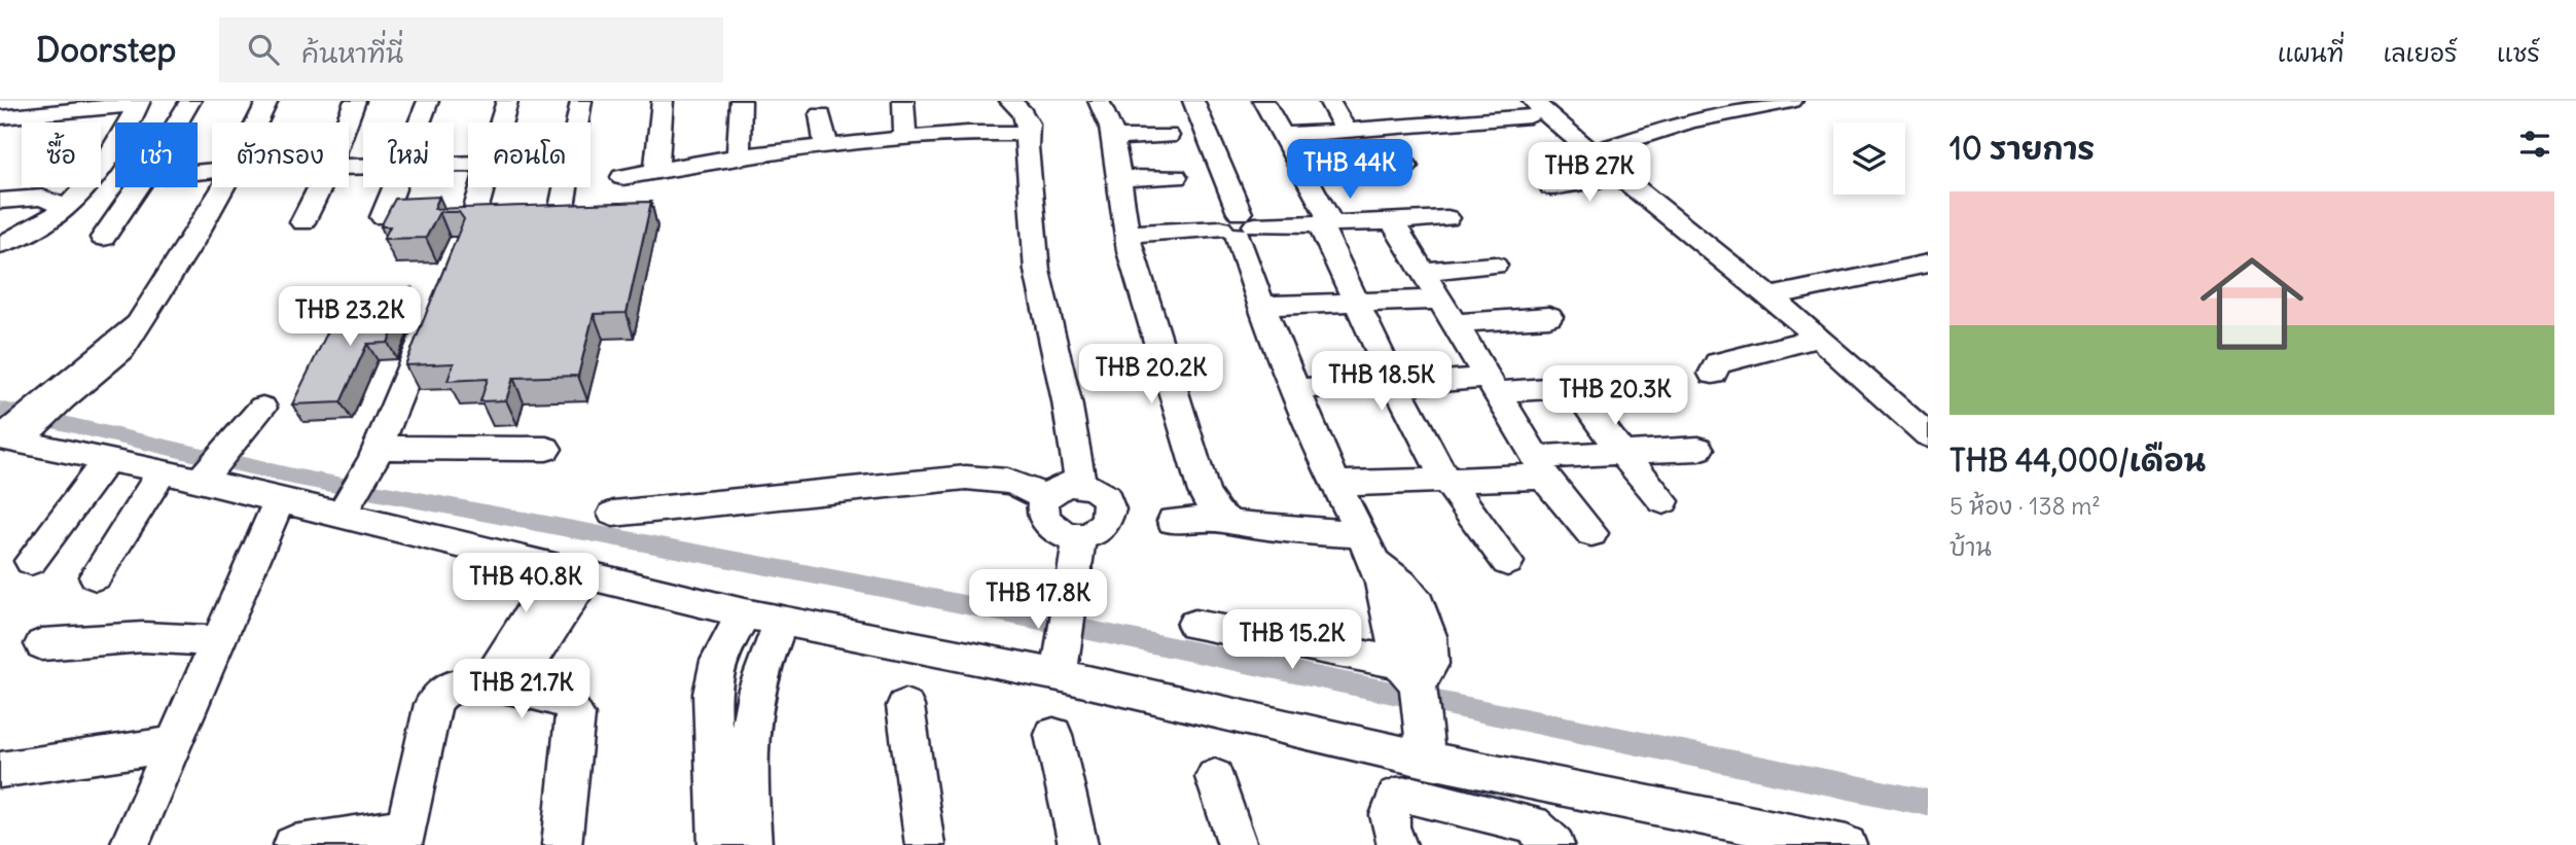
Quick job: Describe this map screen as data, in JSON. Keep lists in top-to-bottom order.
{
  "page": {
    "header": "Doorstep",
    "search": "ค้นหาที่นี่",
    "nav": ["แผนที่", "เลเยอร์", "แชร์"],
    "heading": "10 รายการ",
    "chip": [
      "ซื้อ",
      "เช่า",
      "ตัวกรอง",
      "ใหม่",
      "คอนโด"
    ],
    "price": [
      "THB 44K",
      "THB 27K",
      "THB 23.2K",
      "THB 20.2K",
      "THB 18.5K",
      "THB 20.3K",
      "THB 40.8K",
      "THB 17.8K",
      "THB 15.2K",
      "THB 21.7K"
    ],
    "list": [
      {
        "name": "THB 44,000/เดือน",
        "note": "5 ห้อง · 138 m² · บ้าน"
      }
    ]
  }
}
